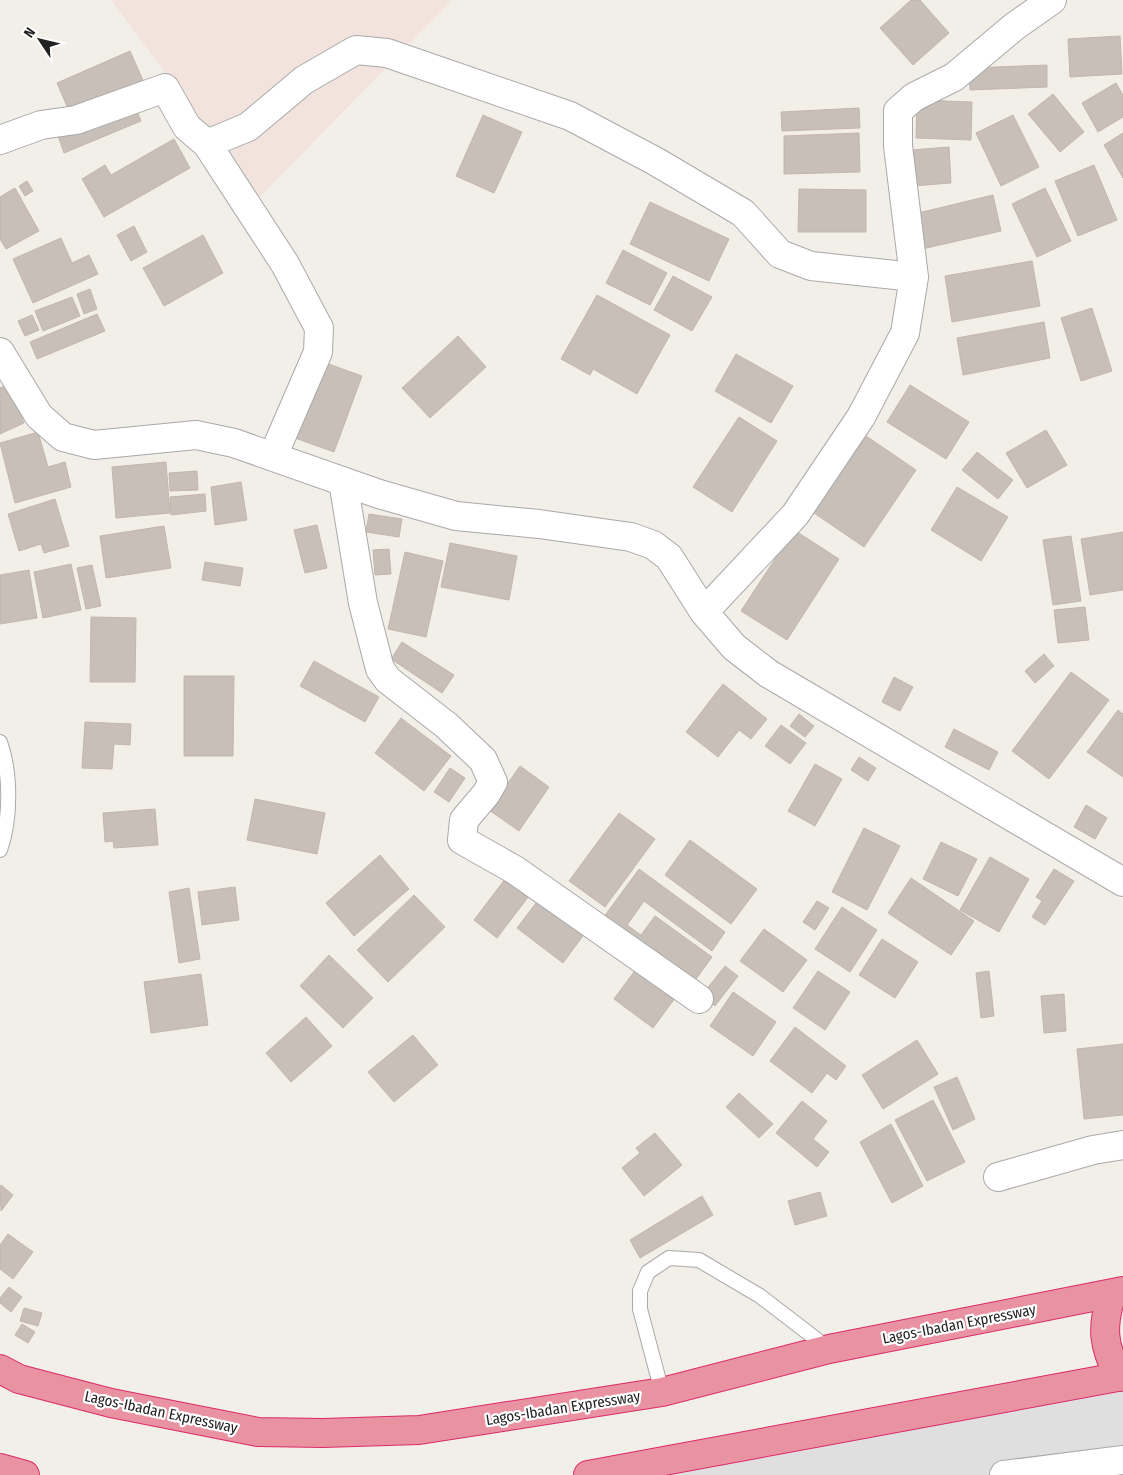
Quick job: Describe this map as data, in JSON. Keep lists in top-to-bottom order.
{
  "streets": {
    "highway": ["Lagos-Ibadan Expressway"]
  },
  "north": "top left"
}
